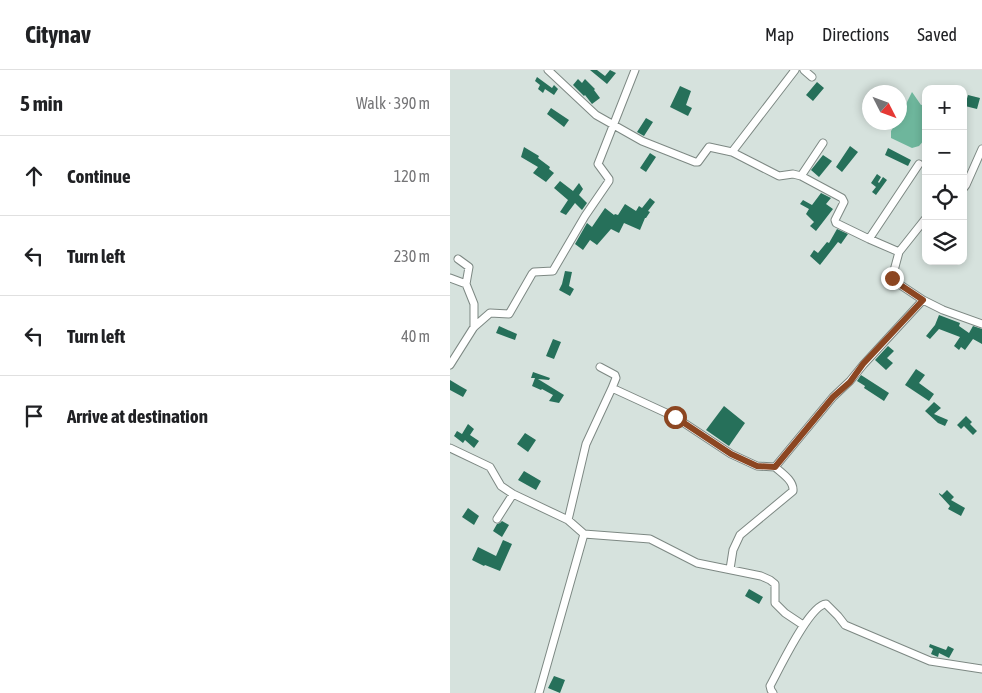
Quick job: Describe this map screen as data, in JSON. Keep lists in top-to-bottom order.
{
  "north": "bottom right",
  "page": {
    "header": "Citynav",
    "nav": ["Map", "Directions", "Saved"],
    "heading": ["5 min", "Walk · 390 m"],
    "map_buttons": ["+", "−"],
    "list": [
      ["Continue", "120 m"],
      ["Turn left", "230 m"],
      ["Turn left", "40 m"],
      "Arrive at destination"
    ]
  }
}
